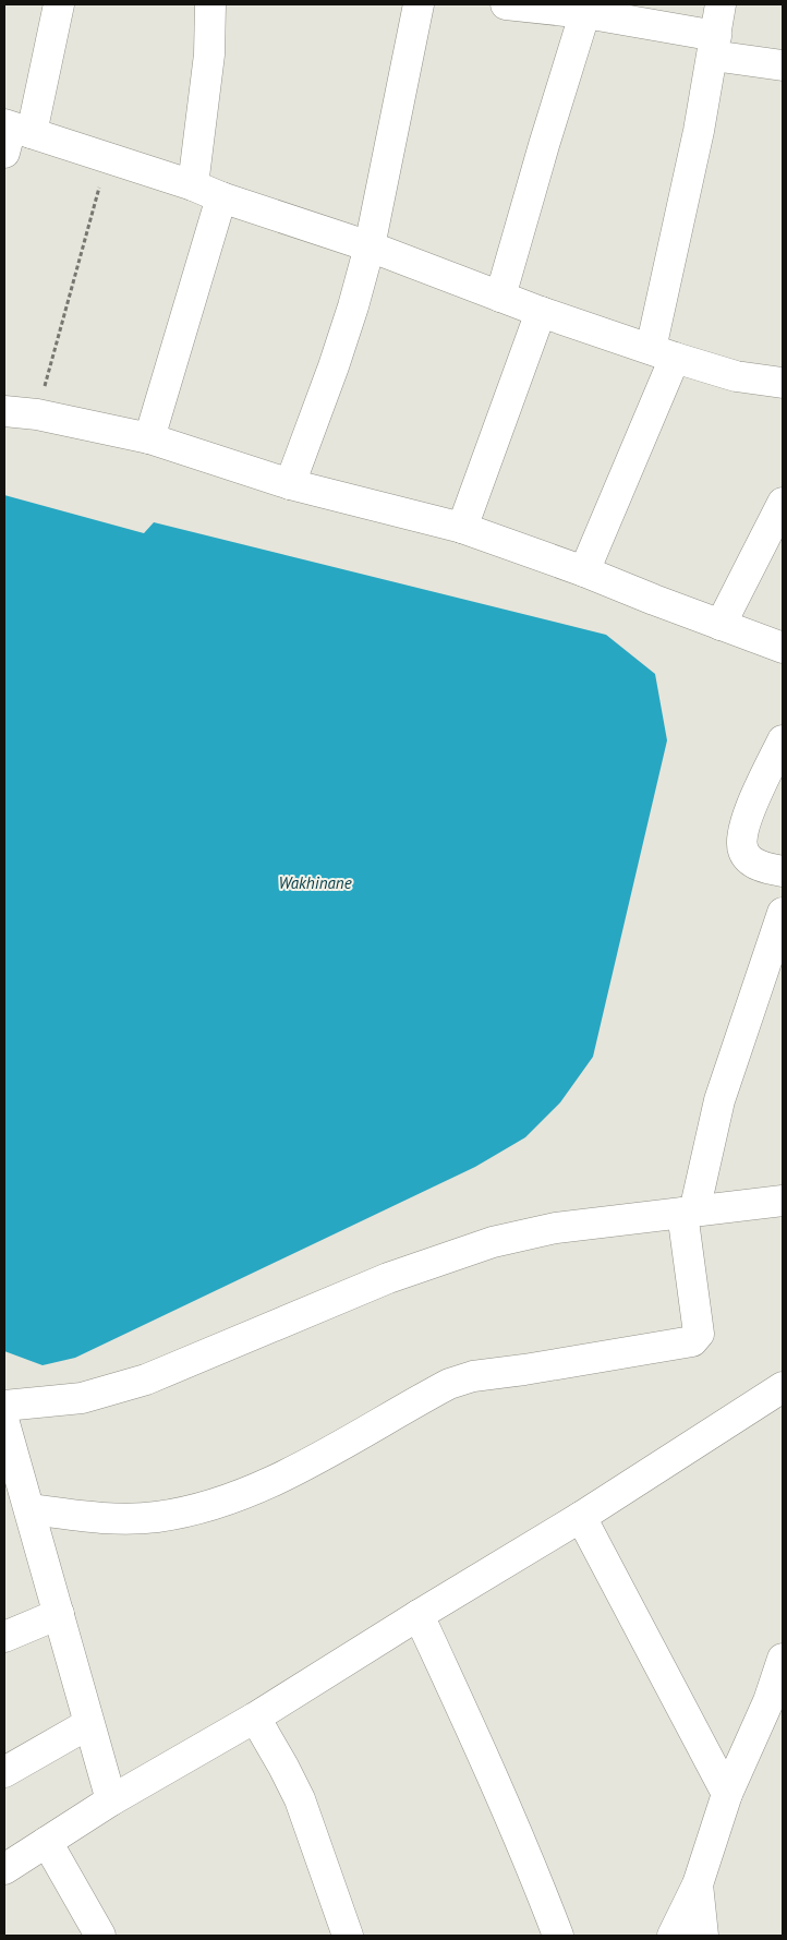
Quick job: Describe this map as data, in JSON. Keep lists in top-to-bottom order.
{
  "water": ["Wakhinane"]
}
